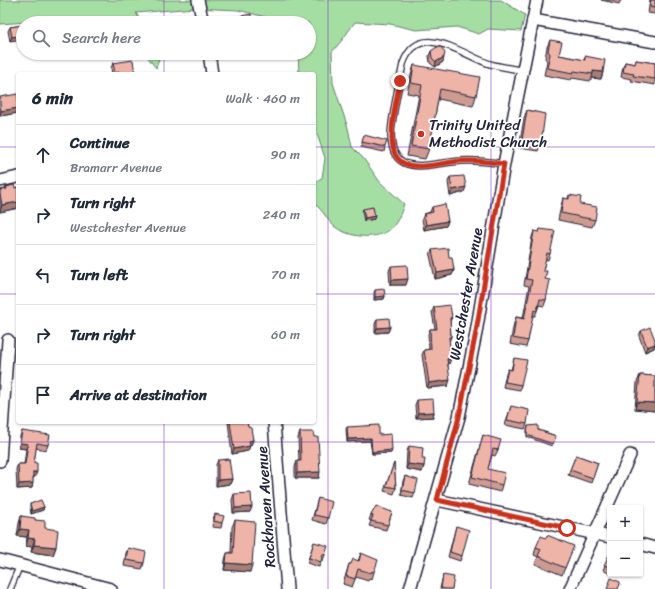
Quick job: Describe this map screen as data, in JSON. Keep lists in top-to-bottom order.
{
  "streets": {
    "street": ["Westchester Avenue", "Rockhaven Avenue"]
  },
  "places": ["Trinity United Methodist Church"],
  "page": {
    "search": "Search here",
    "heading": ["6 min", "Walk · 460 m"],
    "list": [
      ["Continue", "Bramarr Avenue", "90 m"],
      ["Turn right", "Westchester Avenue", "240 m"],
      ["Turn left", "70 m"],
      ["Turn right", "60 m"],
      "Arrive at destination"
    ],
    "map_buttons": ["+", "−"]
  }
}
